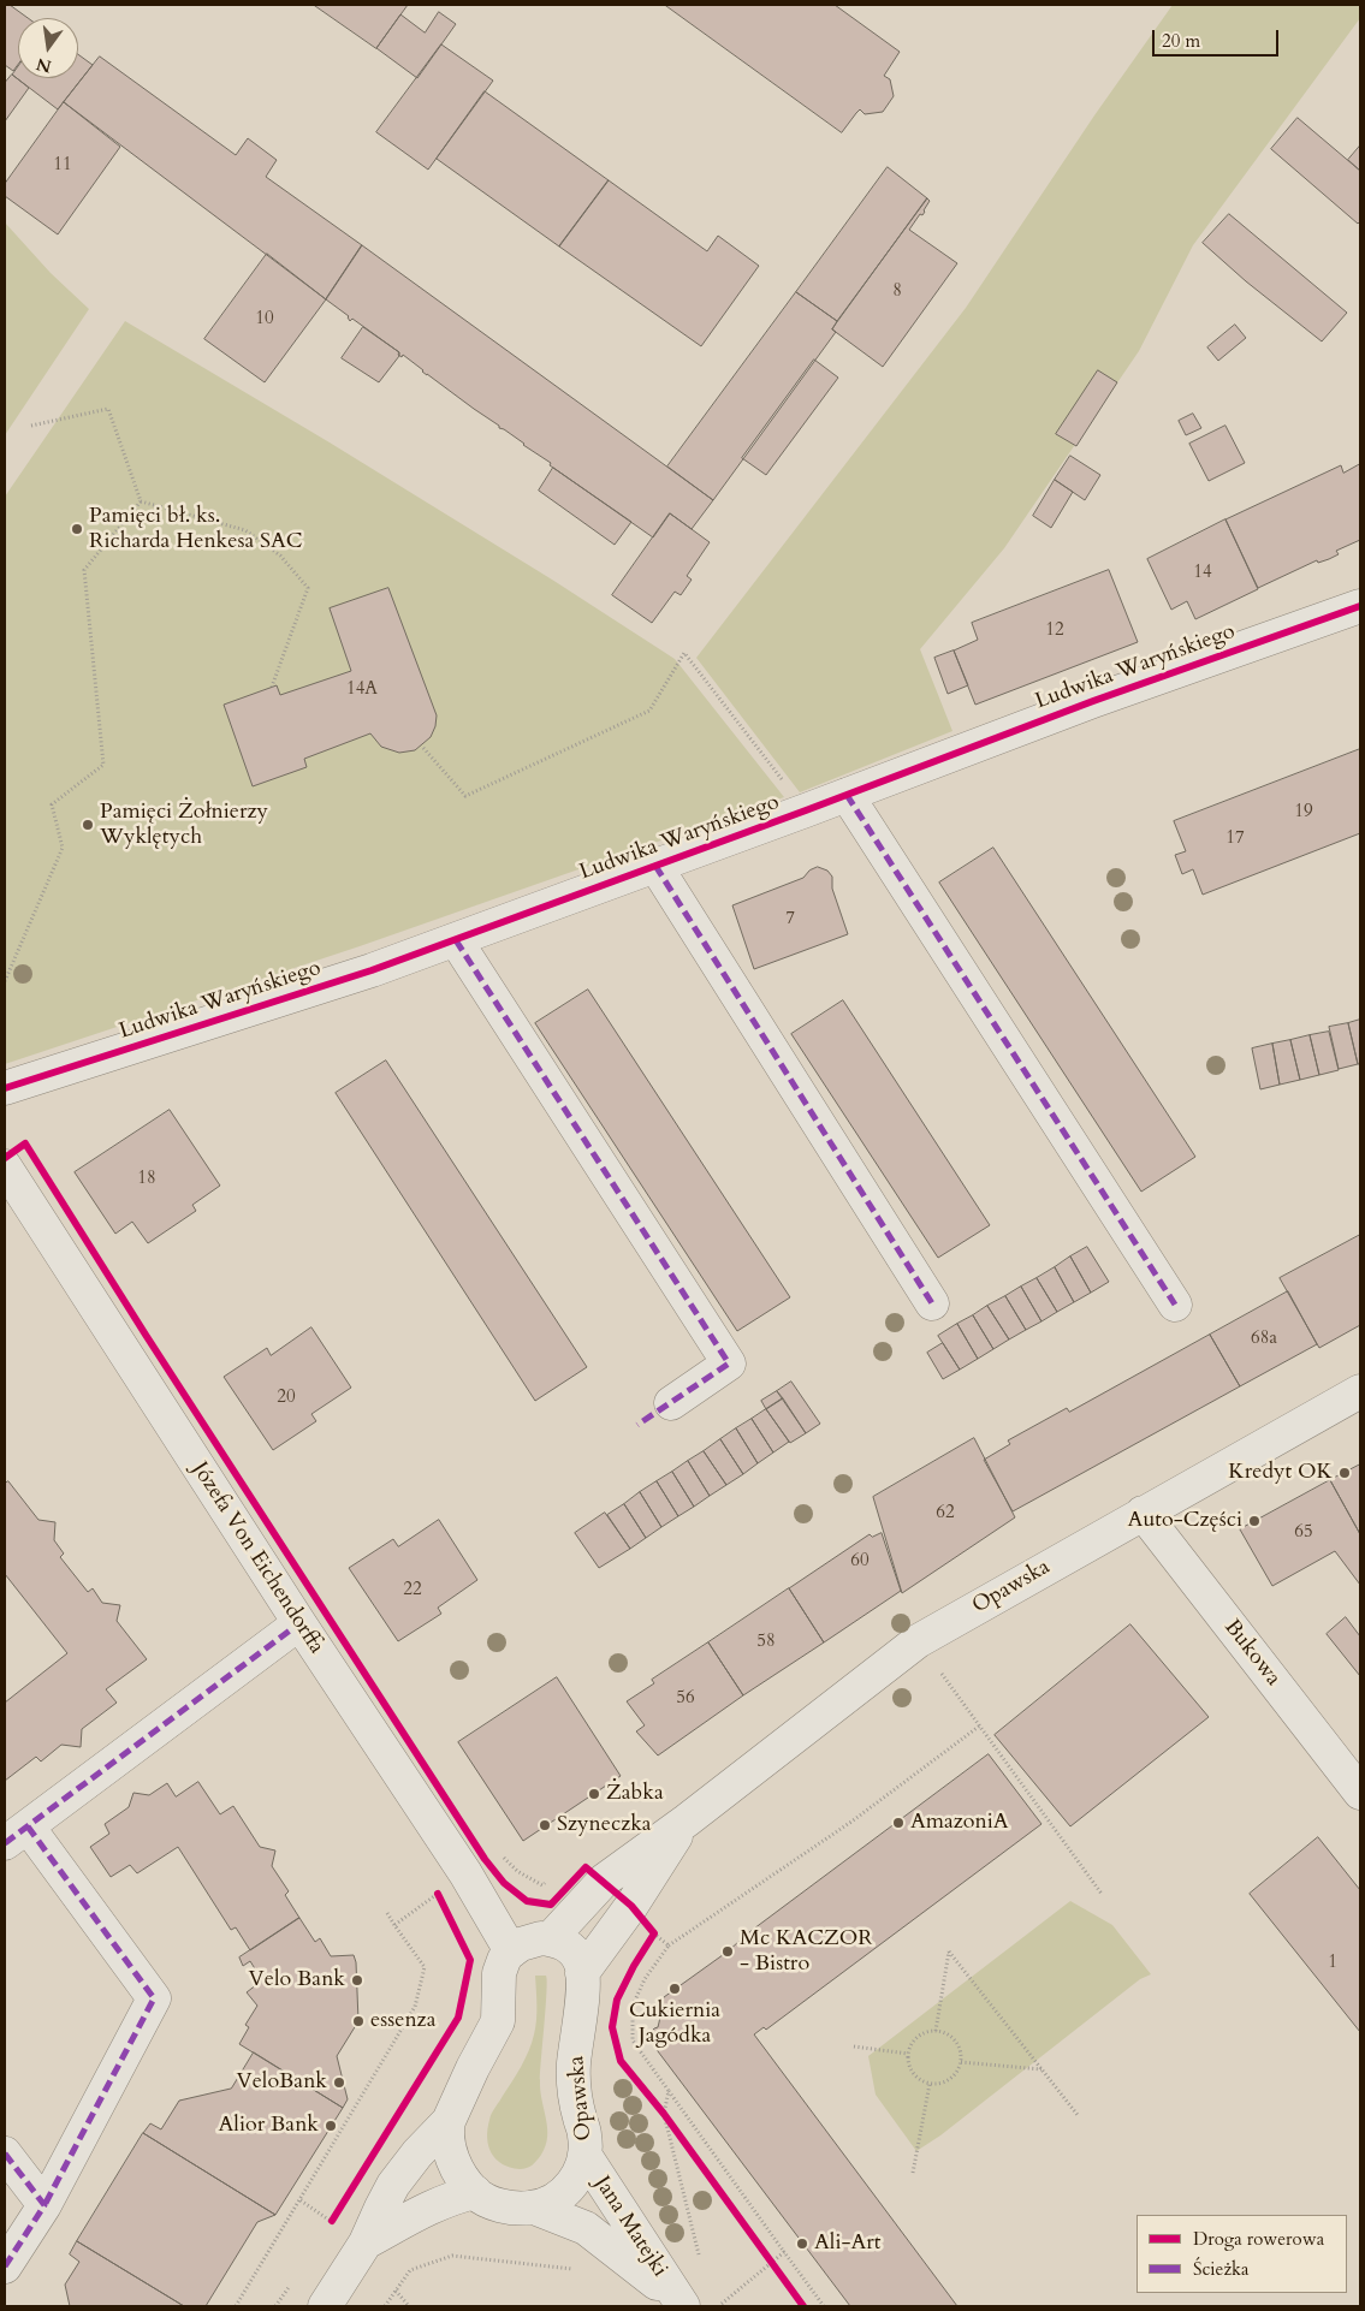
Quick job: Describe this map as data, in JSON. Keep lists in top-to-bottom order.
{
  "streets": {
    "street": [
      "Ludwika Waryńskiego",
      "Józefa Von Eichendorffa",
      "Opawska",
      "Bukowa",
      "Jana Matejki"
    ]
  },
  "crossings": [
    ["Józefa Von Eichendorffa", "Opawska"],
    ["Opawska", "Bukowa"],
    ["Opawska", "Jana Matejki"]
  ],
  "places": [
    "Pamięci bł. ks. Richarda Henkesa SAC",
    "Pamięci Żołnierzy Wyklętych",
    "Kredyt OK",
    "Auto-Części",
    "Żabka",
    "AmazoniA",
    "Szyneczka",
    "Mc KACZOR - Bistro",
    "Velo Bank",
    "Cukiernia Jagódka",
    "essenza",
    "VeloBank",
    "Alior Bank",
    "Ali-Art"
  ],
  "house_numbers": [
    "11",
    "8",
    "10",
    "14",
    "12",
    "14A",
    "19",
    "17",
    "7",
    "18",
    "68a",
    "20",
    "62",
    "65",
    "60",
    "22",
    "58",
    "56",
    "1"
  ],
  "legend": ["Droga rowerowa", "Ścieżka"],
  "scale_bar": "20 m",
  "north": "bottom"
}
